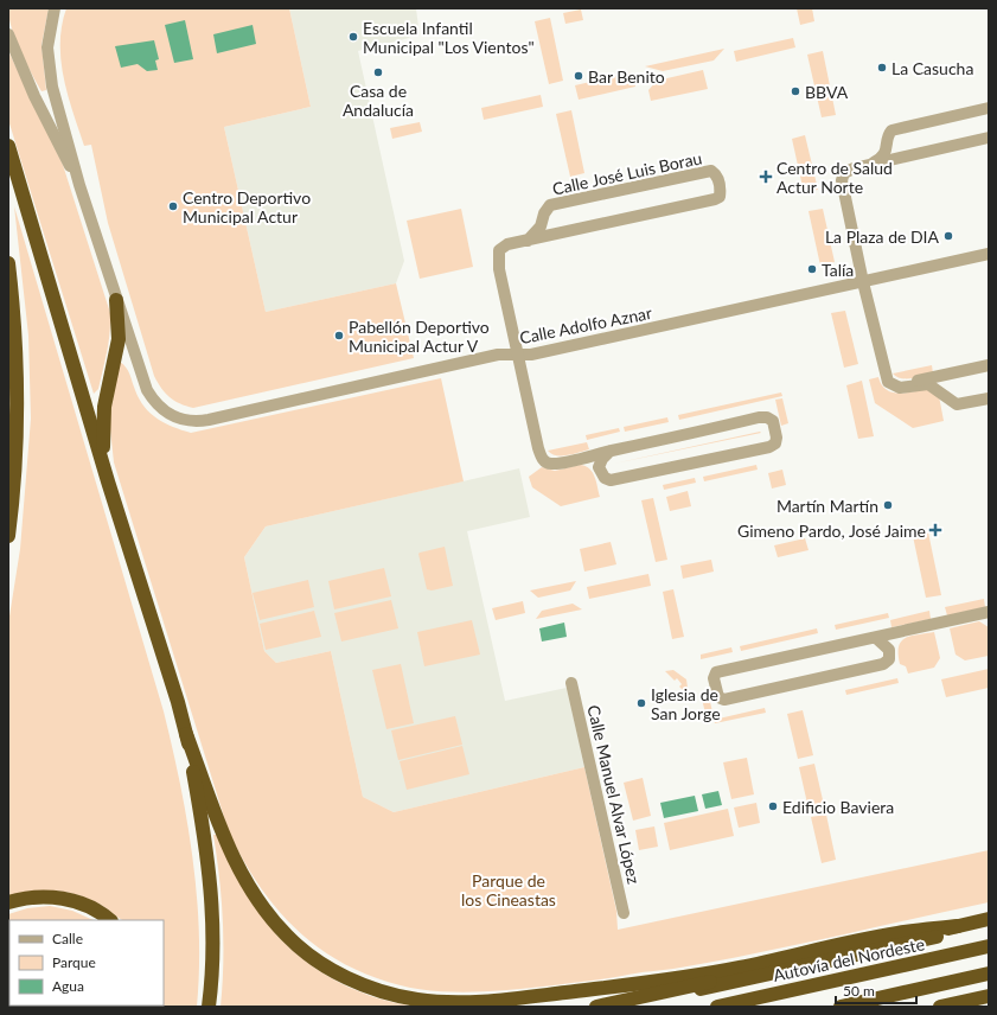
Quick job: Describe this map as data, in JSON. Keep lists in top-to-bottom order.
{
  "streets": {
    "highway": ["Autovía del Nordeste"],
    "street": ["Calle José Luis Borau", "Calle Adolfo Aznar", "Calle Manuel Alvar López"]
  },
  "crossings": [
    ["Calle José Luis Borau", "Calle Adolfo Aznar"]
  ],
  "parks": ["Parque de los Cineastas"],
  "places": {
    "other": [
      "Escuela Infantil Municipal \"Los Vientos\"",
      "La Casucha",
      "Casa de Andalucía",
      "Bar Benito",
      "BBVA",
      "Centro Deportivo Municipal Actur",
      "La Plaza de DIA",
      "Talía",
      "Pabellón Deportivo Municipal Actur V",
      "Martín Martín",
      "Iglesia de San Jorge",
      "Edificio Baviera"
    ],
    "health": ["Centro de Salud Actur Norte", "Gimeno Pardo, José Jaime"]
  },
  "legend": ["Calle", "Parque", "Agua"],
  "scale_bar": "50 m"
}
